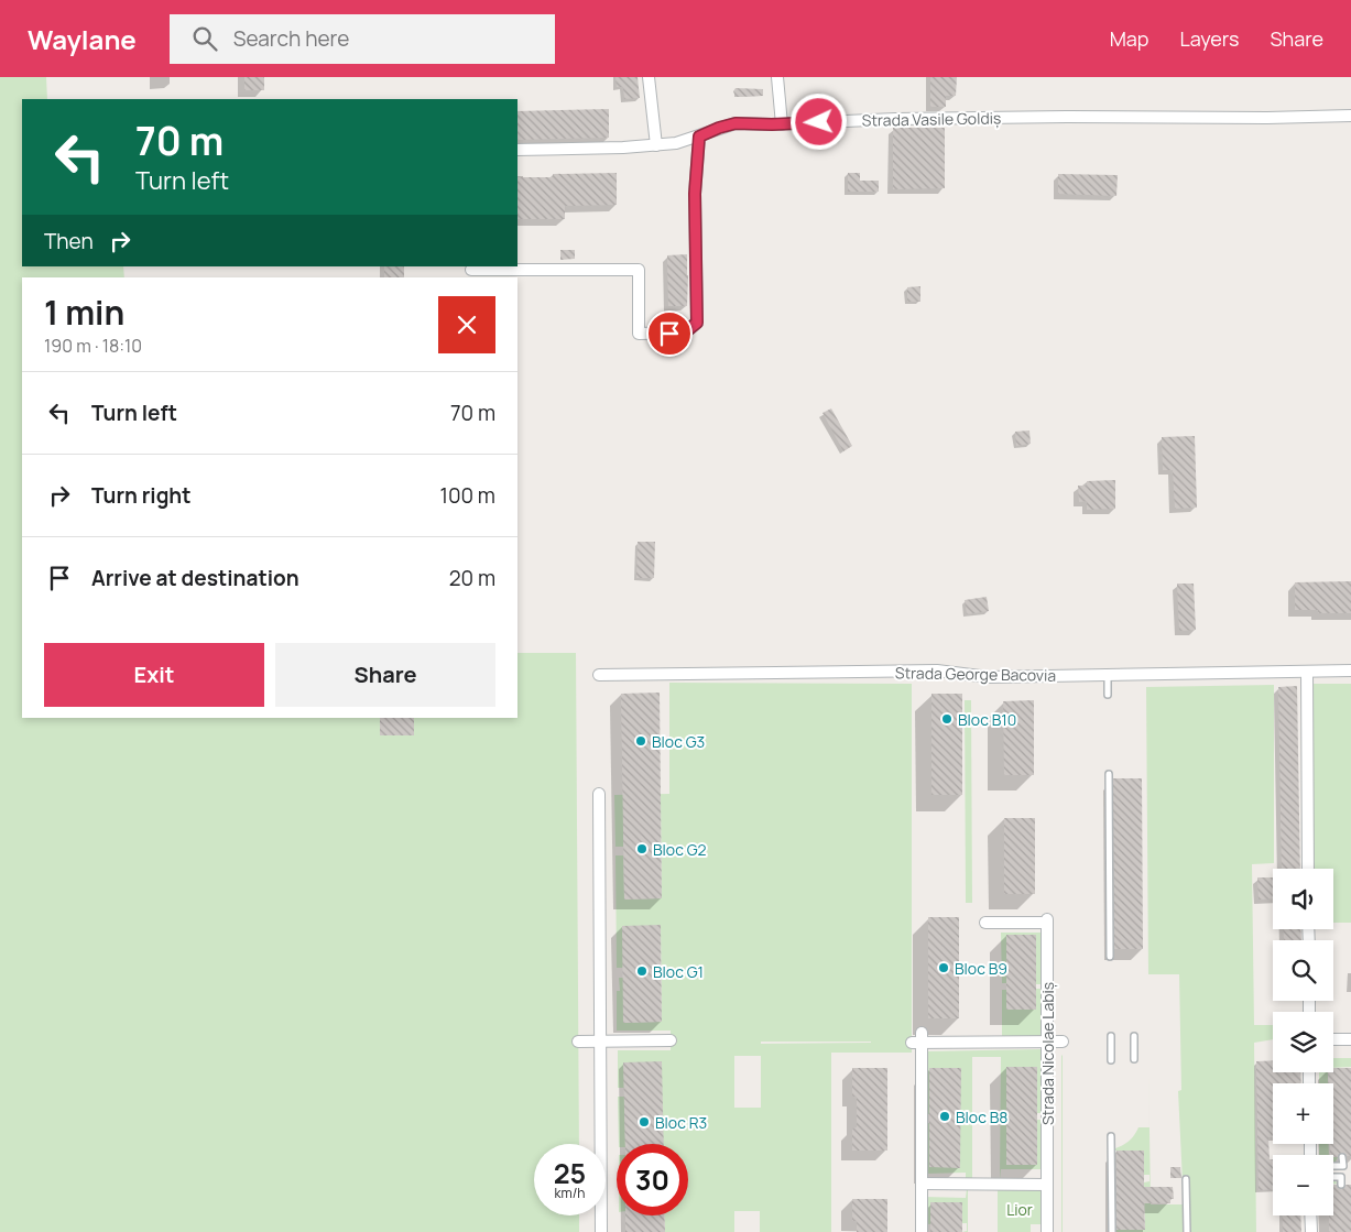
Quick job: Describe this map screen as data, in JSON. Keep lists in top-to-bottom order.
{
  "streets": {
    "street": ["Strada Vasile Goldiș", "Strada George Bacovia", "Strada Nicolae Labiș"]
  },
  "parks": ["Lior"],
  "places": [
    "Bloc B10",
    "Bloc G3",
    "Bloc G2",
    "Bloc B9",
    "Bloc G1",
    "Bloc B8",
    "Bloc R3"
  ],
  "page": {
    "header": "Waylane",
    "search": "Search here",
    "nav": ["Map", "Layers", "Share"],
    "turn": ["70 m", "Turn left"],
    "then": "Then",
    "heading": ["1 min", "190 m · 18:10"],
    "list": [
      {
        "name": "Turn left",
        "value": "70 m"
      },
      {
        "name": "Turn right",
        "value": "100 m"
      },
      {
        "name": "Arrive at destination",
        "value": "20 m"
      }
    ],
    "buttons": ["Exit", "Share"],
    "map_buttons": ["+", "−"],
    "speed": "25 km/h",
    "limit": "30"
  }
}
